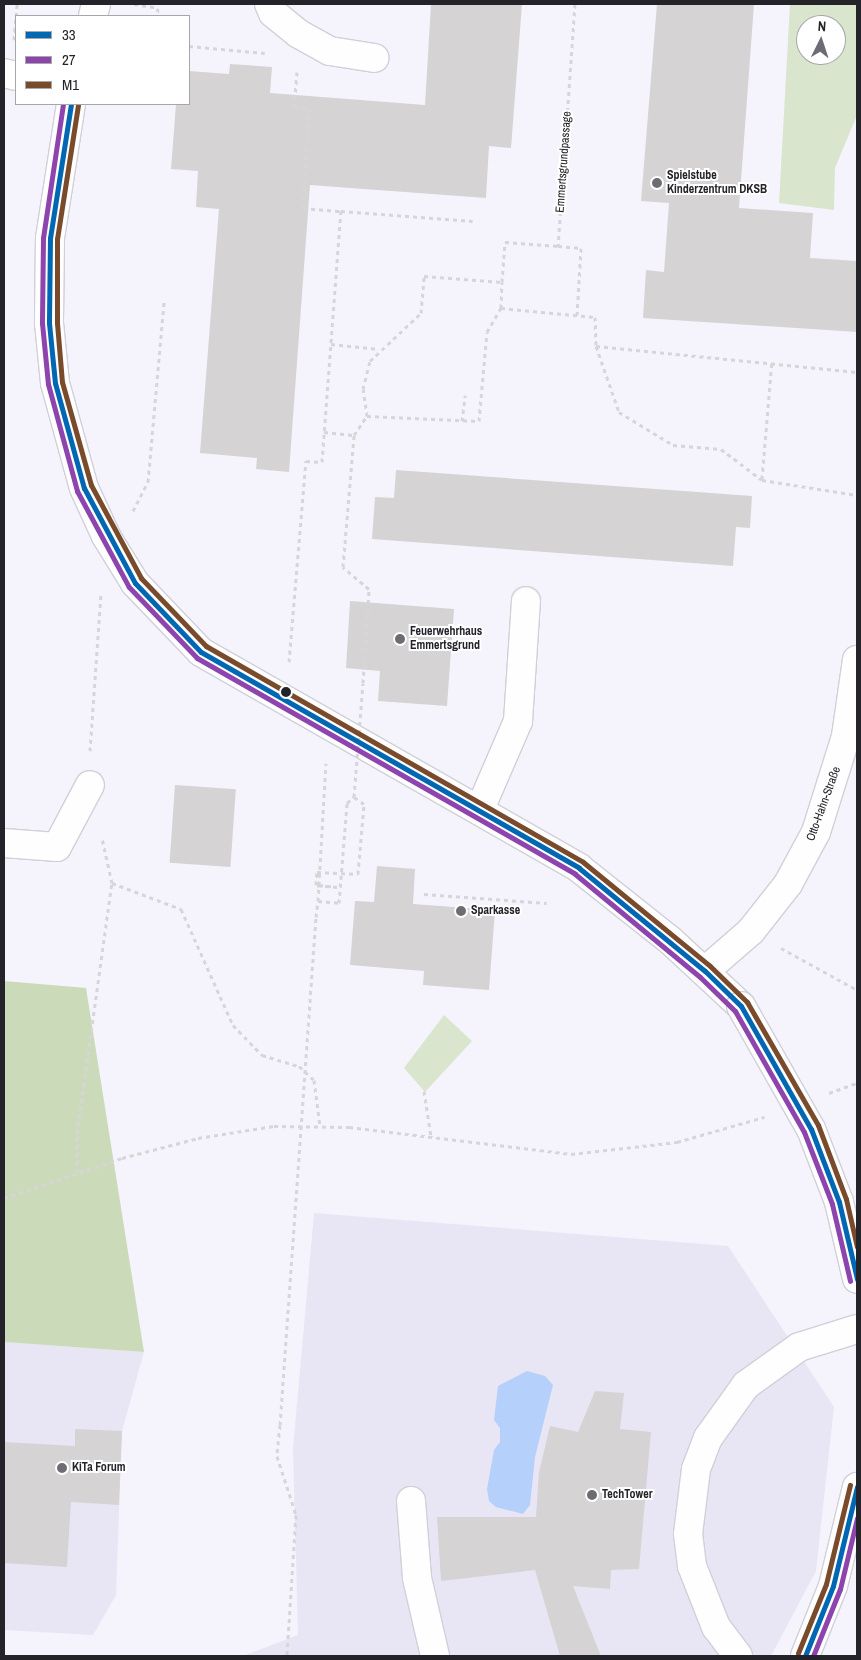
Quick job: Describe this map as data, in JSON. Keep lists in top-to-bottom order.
{
  "streets": {
    "street": ["Otto-Hahn-Straße"],
    "path": ["Emmertsgrundpassage"]
  },
  "places": [
    "Spielstube Kinderzentrum DKSB",
    "Feuerwehrhaus Emmertsgrund",
    "Sparkasse",
    "KiTa Forum",
    "TechTower"
  ],
  "lines": ["transit line 33", "transit line 27", "transit line M1"],
  "legend": ["33", "27", "M1"],
  "north": "top"
}
